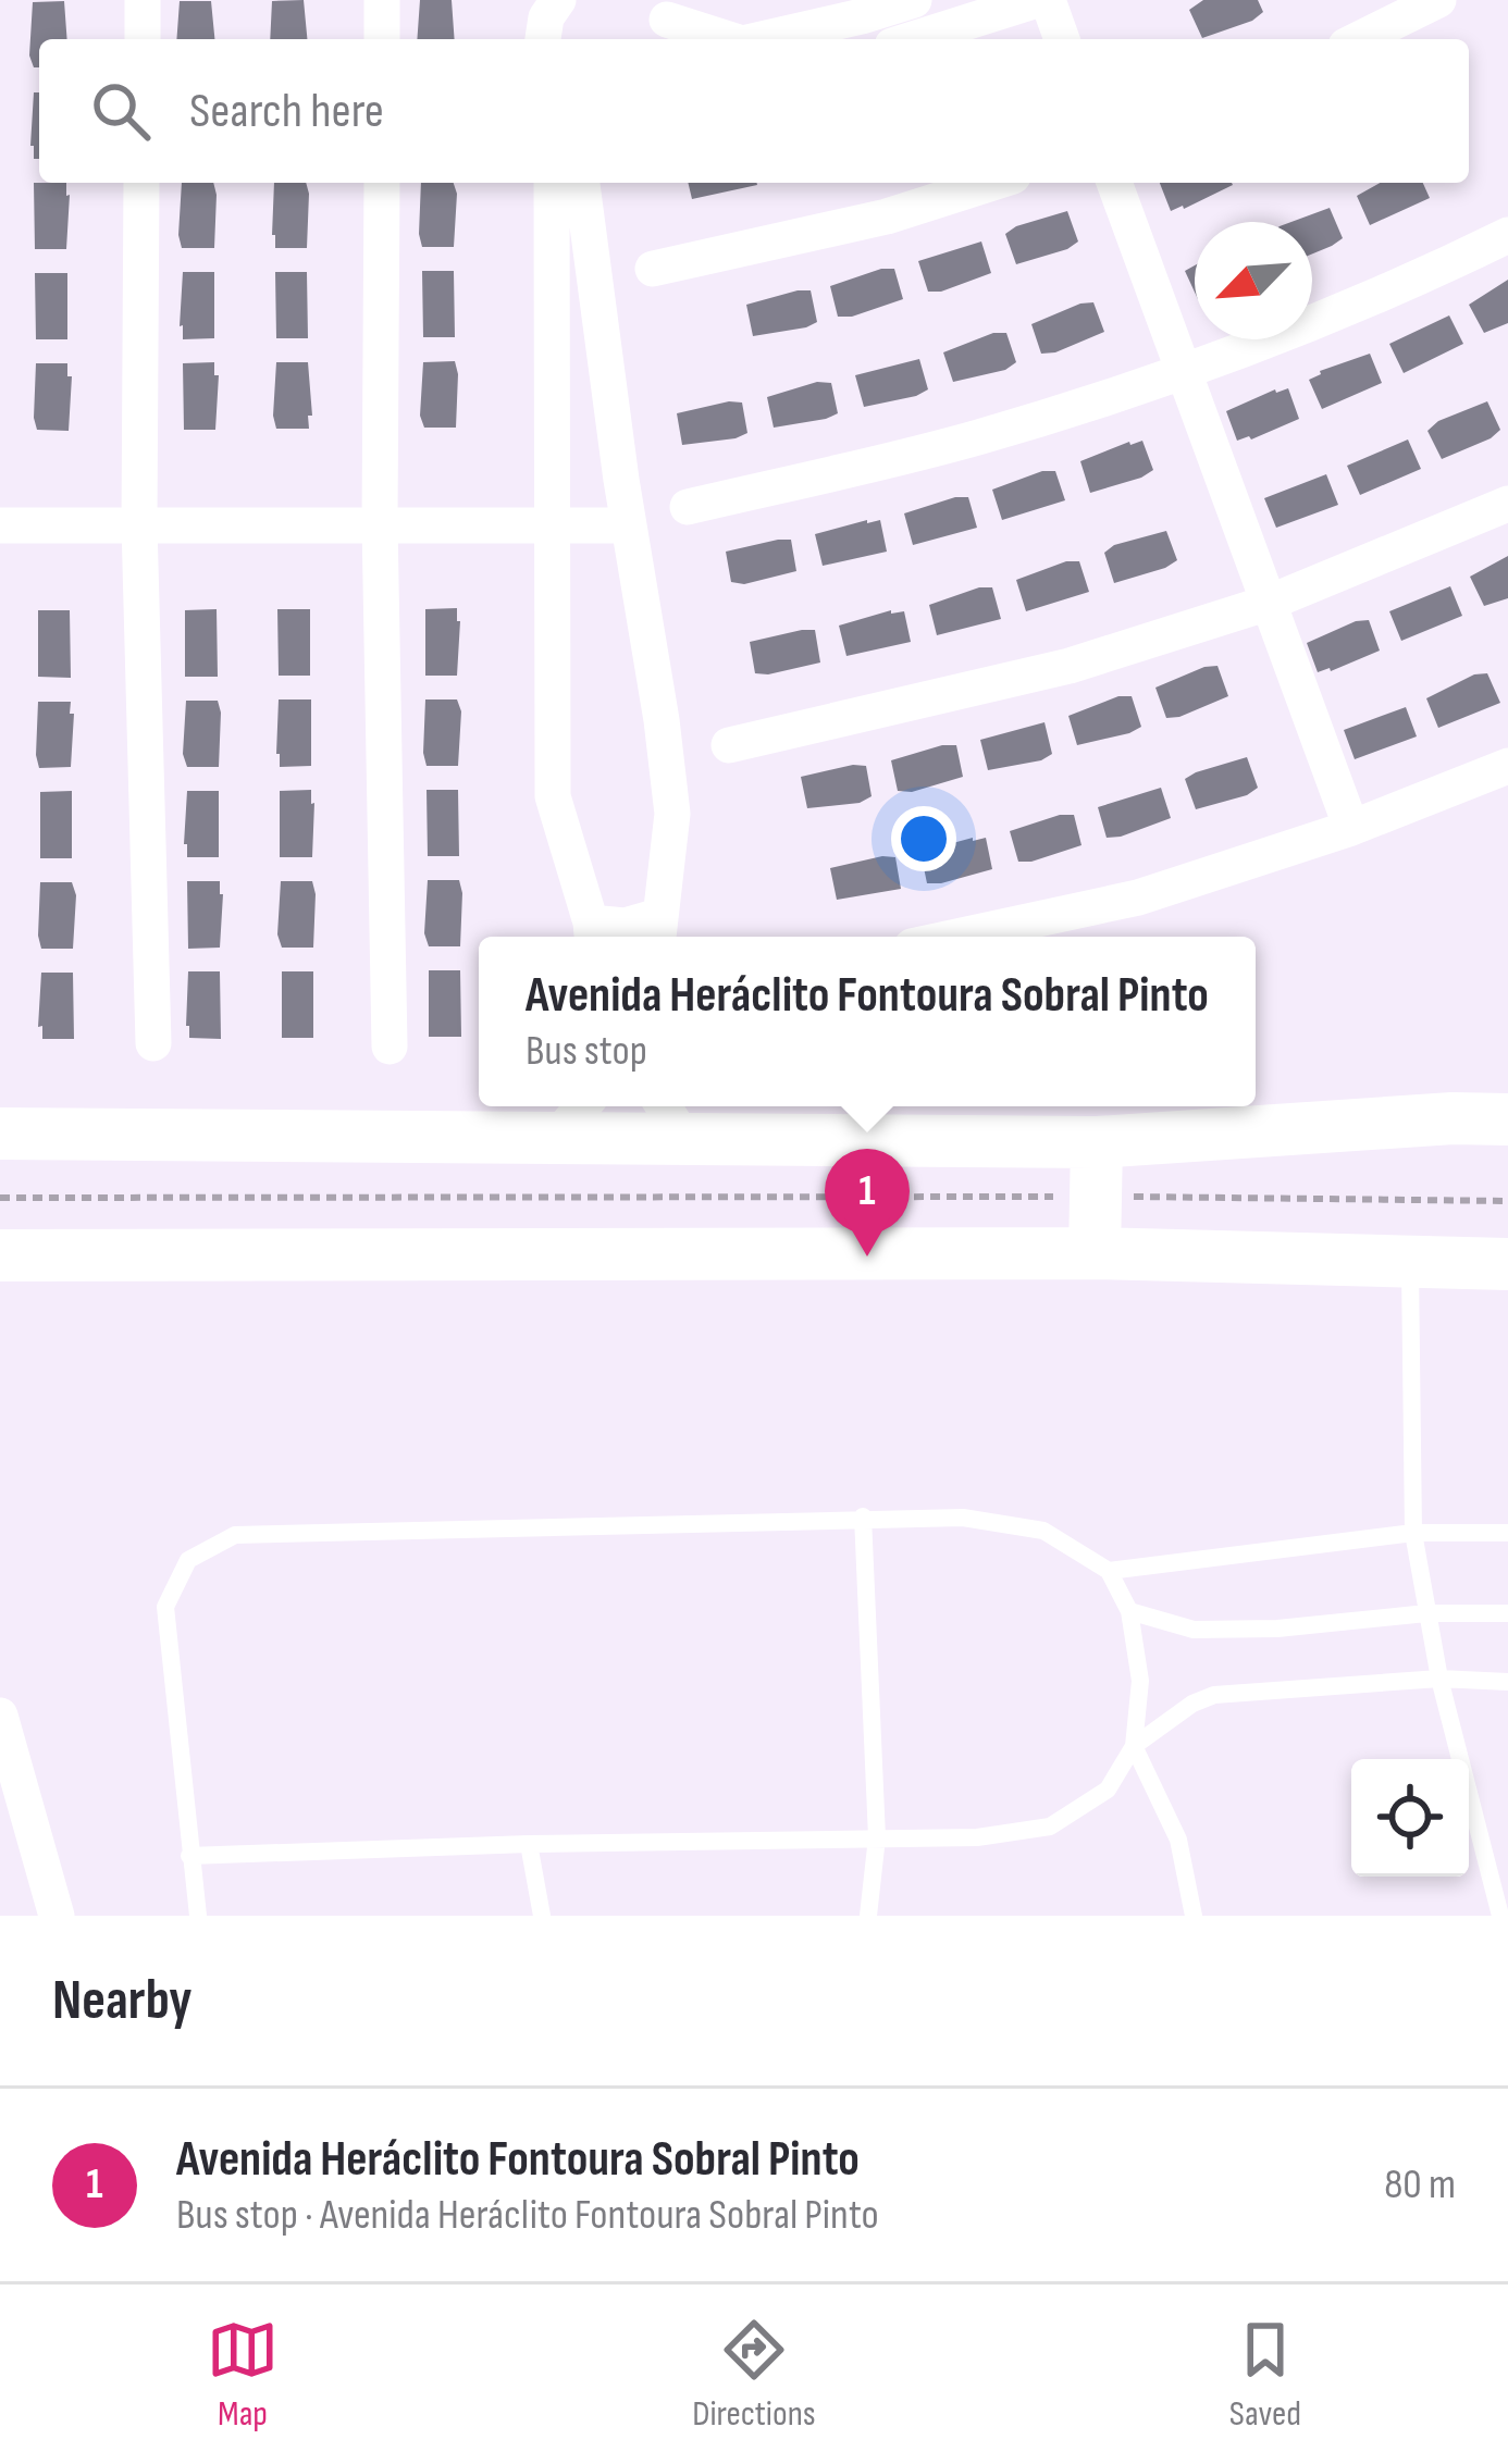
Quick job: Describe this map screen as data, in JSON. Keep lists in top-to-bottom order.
{
  "north": "bottom left",
  "page": {
    "search": "Search here",
    "popup": ["Avenida Heráclito Fontoura Sobral Pinto", "Bus stop"],
    "pins": "1",
    "heading": "Nearby",
    "list": [
      {
        "mark": "1",
        "name": "Avenida Heráclito Fontoura Sobral Pinto",
        "note": "Bus stop · Avenida Heráclito Fontoura Sobral Pinto",
        "value": "80 m"
      }
    ],
    "nav": ["Map", "Directions", "Saved"]
  }
}
